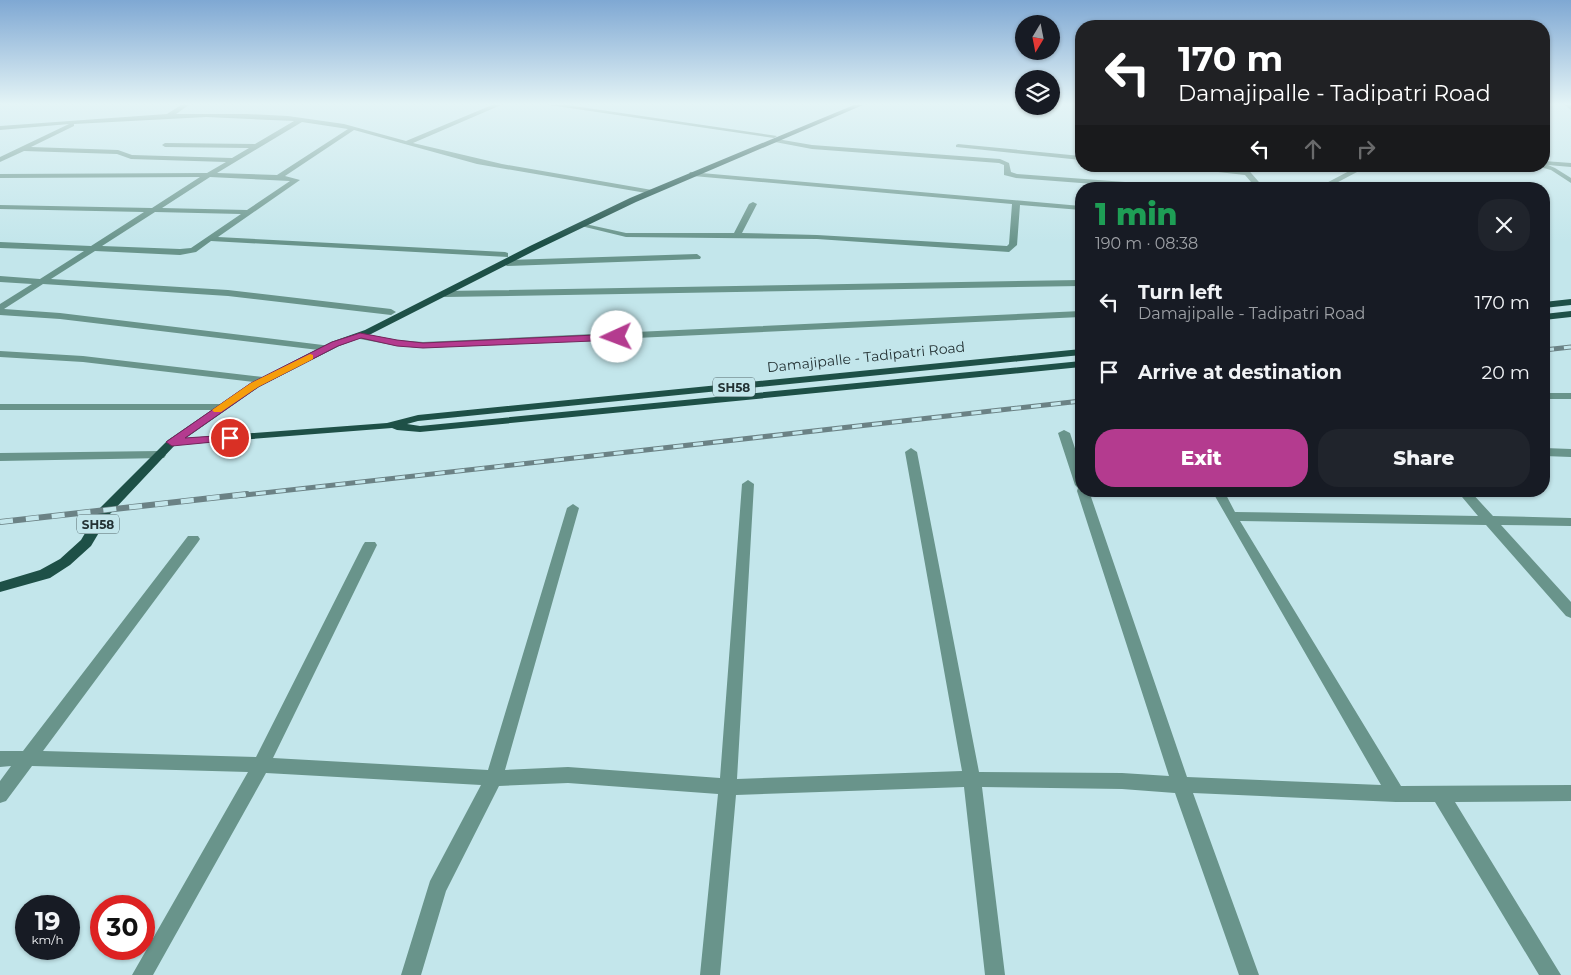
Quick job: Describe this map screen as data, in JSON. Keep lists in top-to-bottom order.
{
  "streets": {
    "main road": ["Damajipalle - Tadipatri Road", "SH58"]
  },
  "crossings": [
    ["Damajipalle - Tadipatri Road", "SH58"]
  ],
  "north": "bottom",
  "page": {
    "turn": ["170 m", "Damajipalle - Tadipatri Road"],
    "heading": ["1 min", "190 m · 08:38"],
    "list": [
      {
        "name": "Turn left",
        "note": "Damajipalle - Tadipatri Road",
        "value": "170 m"
      },
      {
        "name": "Arrive at destination",
        "value": "20 m"
      }
    ],
    "buttons": ["Exit", "Share"],
    "speed": "19 km/h",
    "limit": "30"
  }
}
